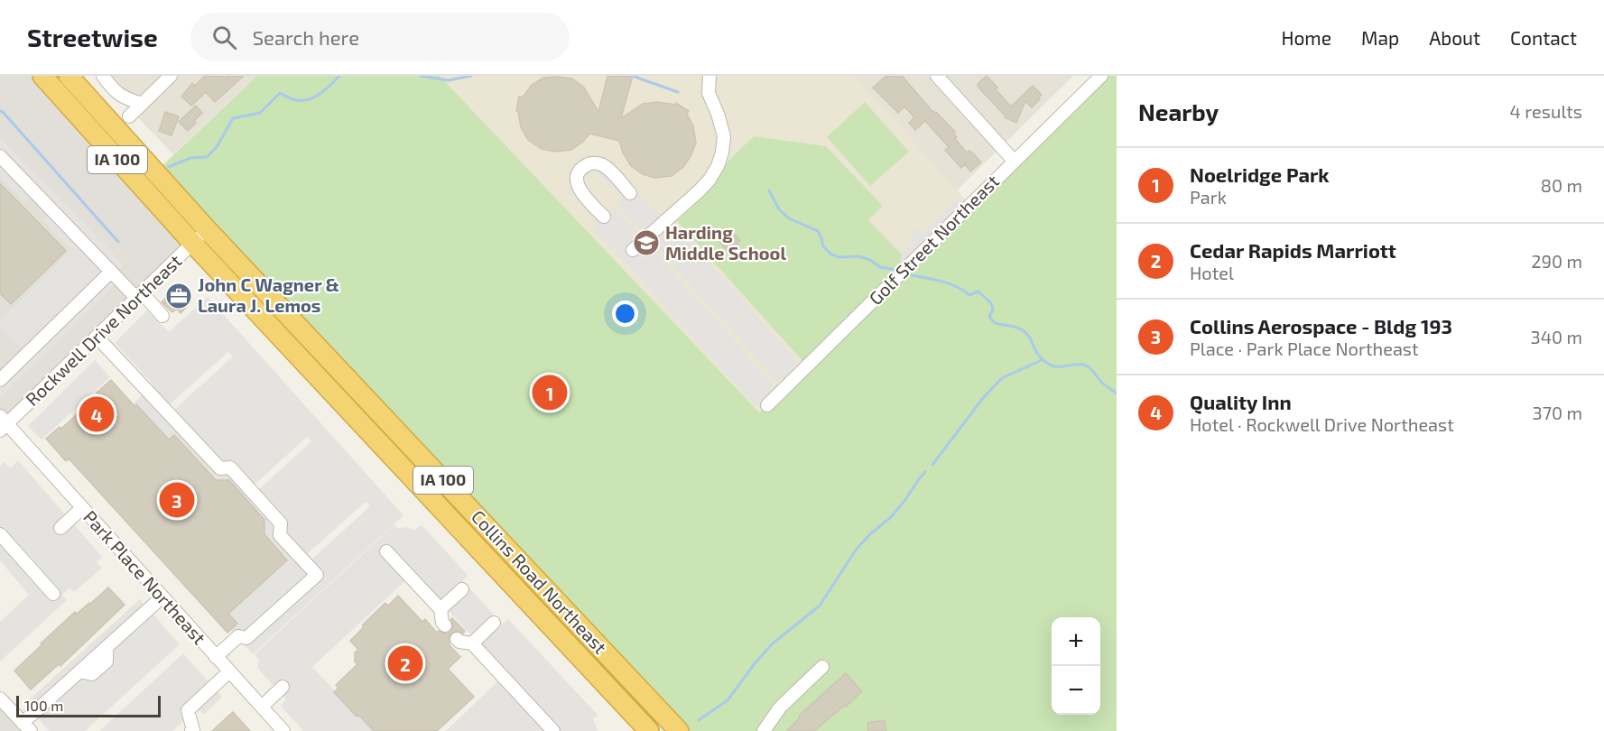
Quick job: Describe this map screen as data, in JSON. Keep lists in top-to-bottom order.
{
  "streets": {
    "highway": ["IA 100", "Collins Road Northeast"],
    "street": ["Golf Street Northeast", "Rockwell Drive Northeast", "Park Place Northeast"]
  },
  "crossings": [
    ["Rockwell Drive Northeast", "Park Place Northeast"],
    ["Rockwell Drive Northeast", "Collins Road Northeast"]
  ],
  "places": {
    "school or university": ["Harding Middle School"],
    "office": ["John C Wagner & Laura J. Lemos"]
  },
  "scale_bar": "100 m",
  "page": {
    "header": "Streetwise",
    "search": "Search here",
    "nav": [
      "Home",
      "Map",
      "About",
      "Contact"
    ],
    "heading": ["Nearby", "4 results"],
    "list": [
      {
        "mark": "1",
        "name": "Noelridge Park",
        "note": "Park",
        "value": "80 m"
      },
      {
        "mark": "2",
        "name": "Cedar Rapids Marriott",
        "note": "Hotel",
        "value": "290 m"
      },
      {
        "mark": "3",
        "name": "Collins Aerospace - Bldg 193",
        "note": "Place · Park Place Northeast",
        "value": "340 m"
      },
      {
        "mark": "4",
        "name": "Quality Inn",
        "note": "Hotel · Rockwell Drive Northeast",
        "value": "370 m"
      }
    ],
    "pins": [
      "1",
      "4",
      "3",
      "2"
    ],
    "map_buttons": ["+", "−"],
    "scale": "100 m"
  }
}
